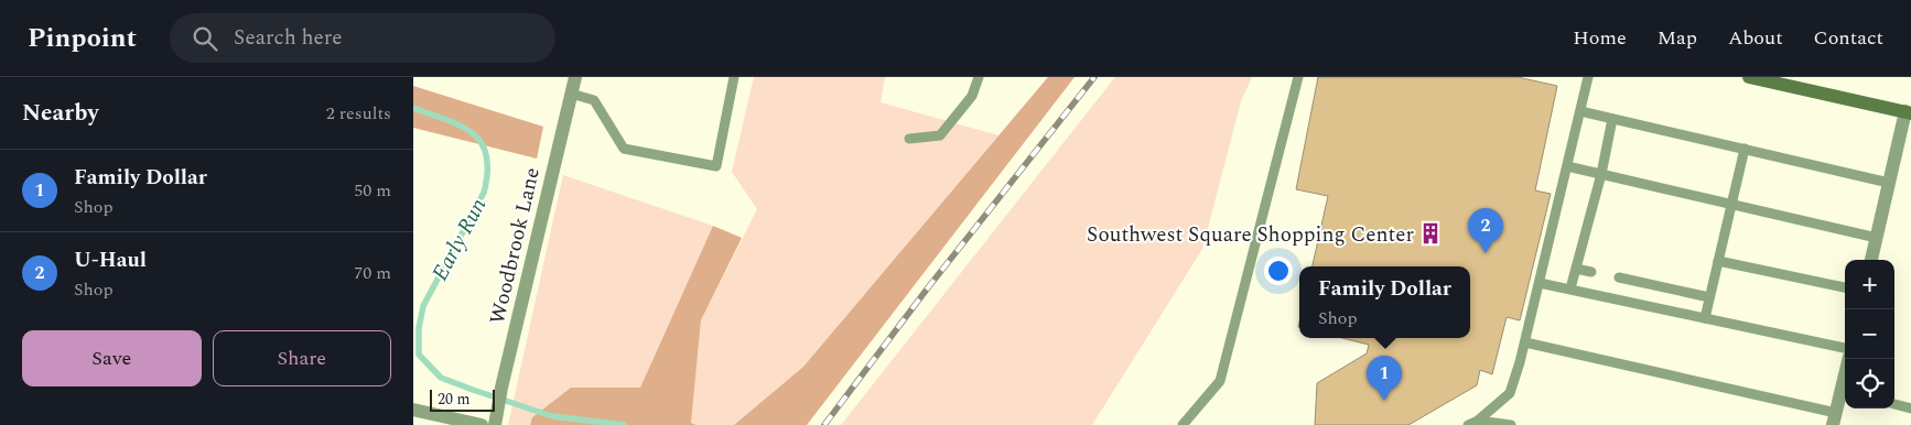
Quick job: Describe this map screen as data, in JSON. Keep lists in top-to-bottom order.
{
  "streets": {
    "street": ["Woodbrook Lane"]
  },
  "water": ["Early Run"],
  "places": {
    "building": ["Southwest Square Shopping Center"]
  },
  "scale_bar": "20 m",
  "page": {
    "header": "Pinpoint",
    "search": "Search here",
    "nav": [
      "Home",
      "Map",
      "About",
      "Contact"
    ],
    "heading": ["Nearby", "2 results"],
    "list": [
      {
        "mark": "1",
        "name": "Family Dollar",
        "note": "Shop",
        "value": "50 m"
      },
      {
        "mark": "2",
        "name": "U-Haul",
        "note": "Shop",
        "value": "70 m"
      }
    ],
    "pins": ["2", "1"],
    "map_buttons": ["+", "−"],
    "popup": ["Family Dollar", "Shop"],
    "buttons": ["Save", "Share"],
    "scale": "20 m"
  }
}
